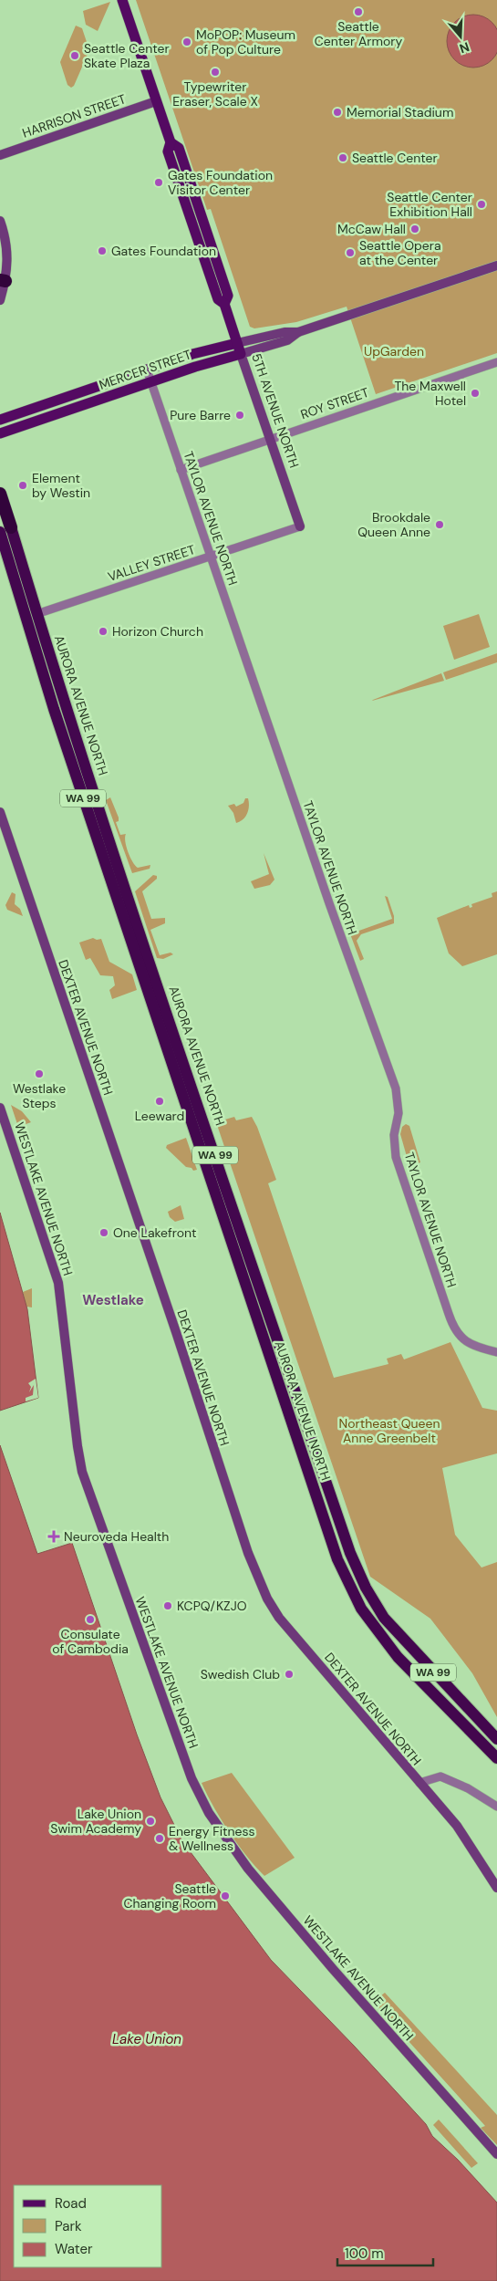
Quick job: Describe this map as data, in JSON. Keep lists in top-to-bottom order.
{
  "streets": {
    "highway": ["AURORA AVENUE NORTH", "WA 99"],
    "main road": [
      "HARRISON STREET",
      "MERCER STREET",
      "5TH AVENUE NORTH",
      "DEXTER AVENUE NORTH",
      "WESTLAKE AVENUE NORTH"
    ],
    "street": ["ROY STREET", "TAYLOR AVENUE NORTH", "VALLEY STREET"]
  },
  "crossings": [
    ["HARRISON STREET", "5TH AVENUE NORTH"],
    ["MERCER STREET", "5TH AVENUE NORTH"],
    ["MERCER STREET", "TAYLOR AVENUE NORTH"],
    ["ROY STREET", "5TH AVENUE NORTH"],
    ["ROY STREET", "TAYLOR AVENUE NORTH"],
    ["5TH AVENUE NORTH", "VALLEY STREET"],
    ["TAYLOR AVENUE NORTH", "VALLEY STREET"],
    ["VALLEY STREET", "AURORA AVENUE NORTH"]
  ],
  "districts": ["Westlake"],
  "water": ["Lake Union"],
  "parks": ["UpGarden", "Northeast Queen Anne Greenbelt"],
  "places": {
    "other": [
      "Seattle Center Armory",
      "MoPOP: Museum of Pop Culture",
      "Seattle Center Skate Plaza",
      "Typewriter Eraser, Scale X",
      "Memorial Stadium",
      "Seattle Center",
      "Gates Foundation Visitor Center",
      "Seattle Center Exhibition Hall",
      "McCaw Hall",
      "Gates Foundation",
      "Seattle Opera at the Center",
      "The Maxwell Hotel",
      "Pure Barre",
      "Element by Westin",
      "Brookdale Queen Anne",
      "Horizon Church",
      "Westlake Steps",
      "Leeward",
      "One Lakefront",
      "KCPQ/KZJO",
      "Consulate of Cambodia",
      "Swedish Club",
      "Lake Union Swim Academy",
      "Energy Fitness & Wellness",
      "Seattle Changing Room"
    ],
    "health": ["Neuroveda Health"]
  },
  "legend": ["Road", "Park", "Water"],
  "scale_bar": "100 m",
  "north": "bottom"
}
